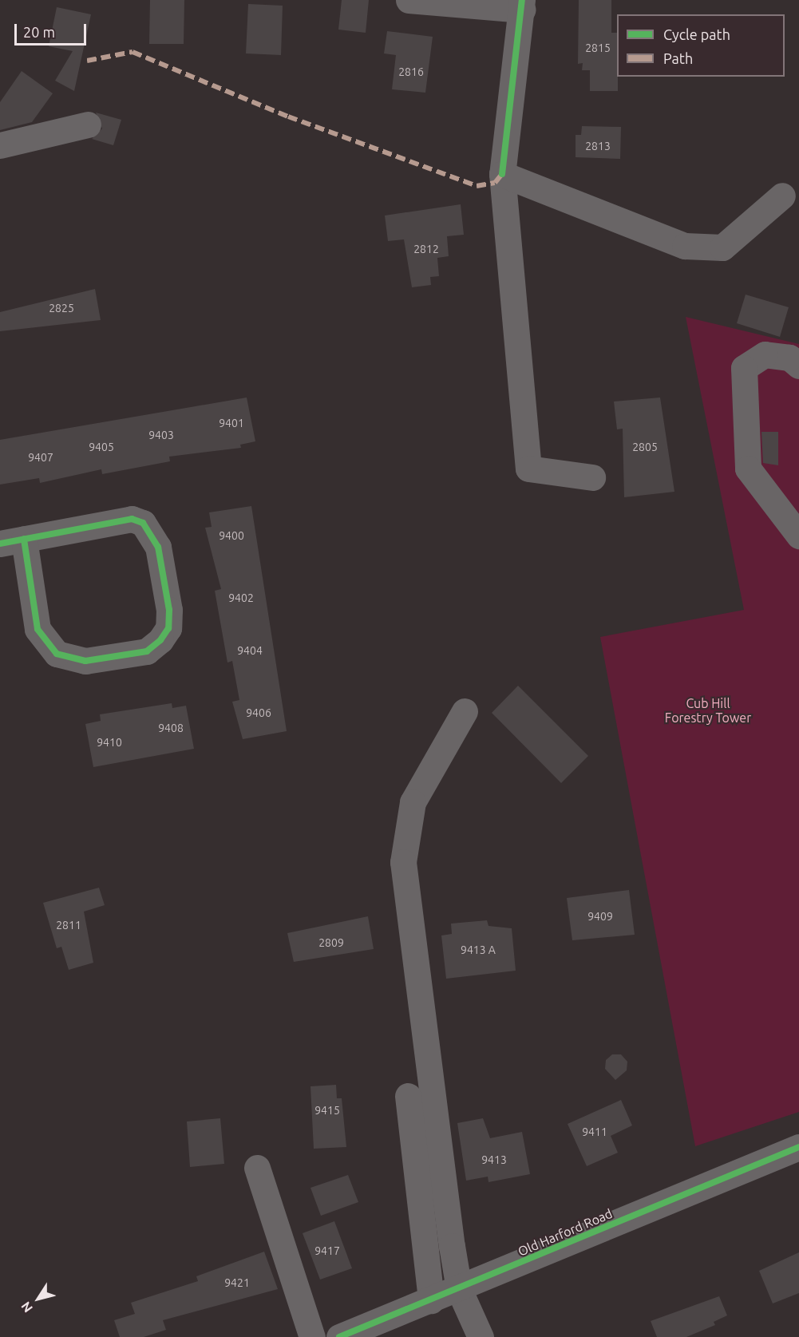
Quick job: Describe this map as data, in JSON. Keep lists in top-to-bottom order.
{
  "streets": {
    "street": ["Old Harford Road"]
  },
  "parks": ["Cub Hill Forestry Tower"],
  "house_numbers": [
    "2815",
    "2816",
    "2813",
    "2812",
    "2825",
    "9401",
    "9403",
    "9405",
    "2805",
    "9407",
    "9400",
    "9402",
    "9404",
    "9406",
    "9408",
    "9410",
    "9409",
    "2811",
    "2809",
    "9413 A",
    "9415",
    "9411",
    "9413",
    "9417",
    "9421"
  ],
  "legend": ["Cycle path", "Path"],
  "scale_bar": "20 m",
  "north": "bottom left"
}
